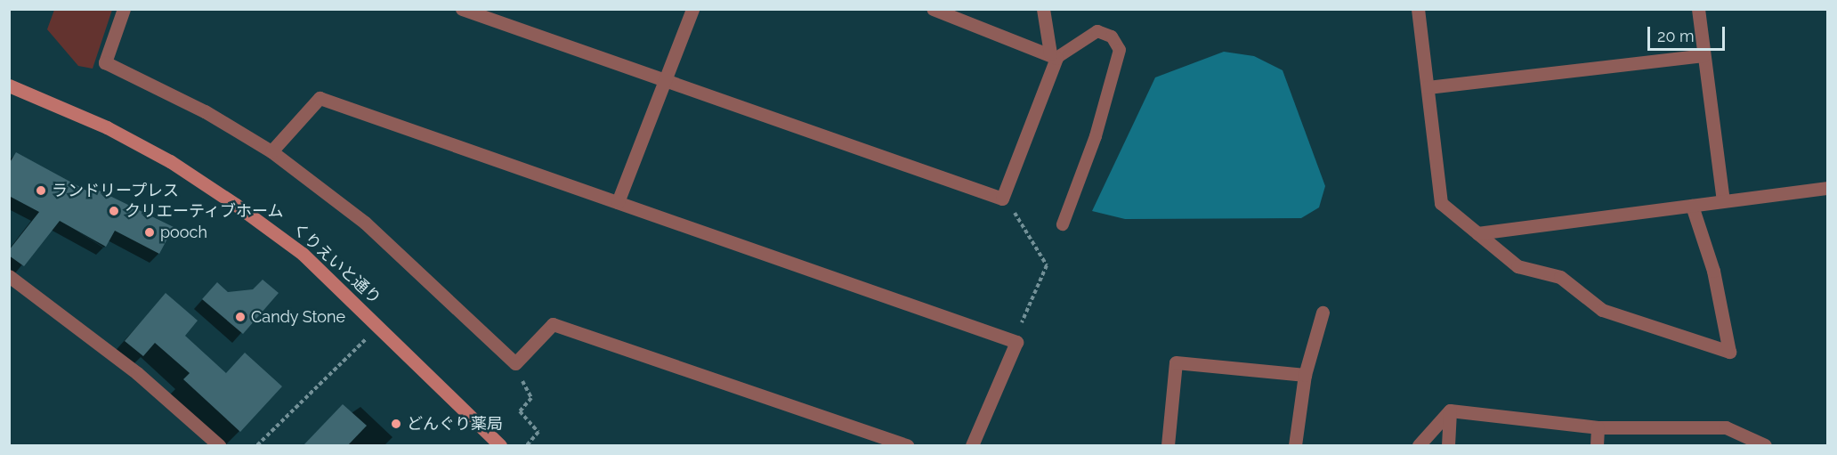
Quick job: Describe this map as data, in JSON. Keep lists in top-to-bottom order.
{
  "streets": {
    "street": ["くりえいと通り"]
  },
  "places": [
    "ランドリープレス",
    "クリエーティブホーム",
    "pooch",
    "Candy Stone",
    "どんぐり薬局"
  ],
  "scale_bar": "20 m"
}
